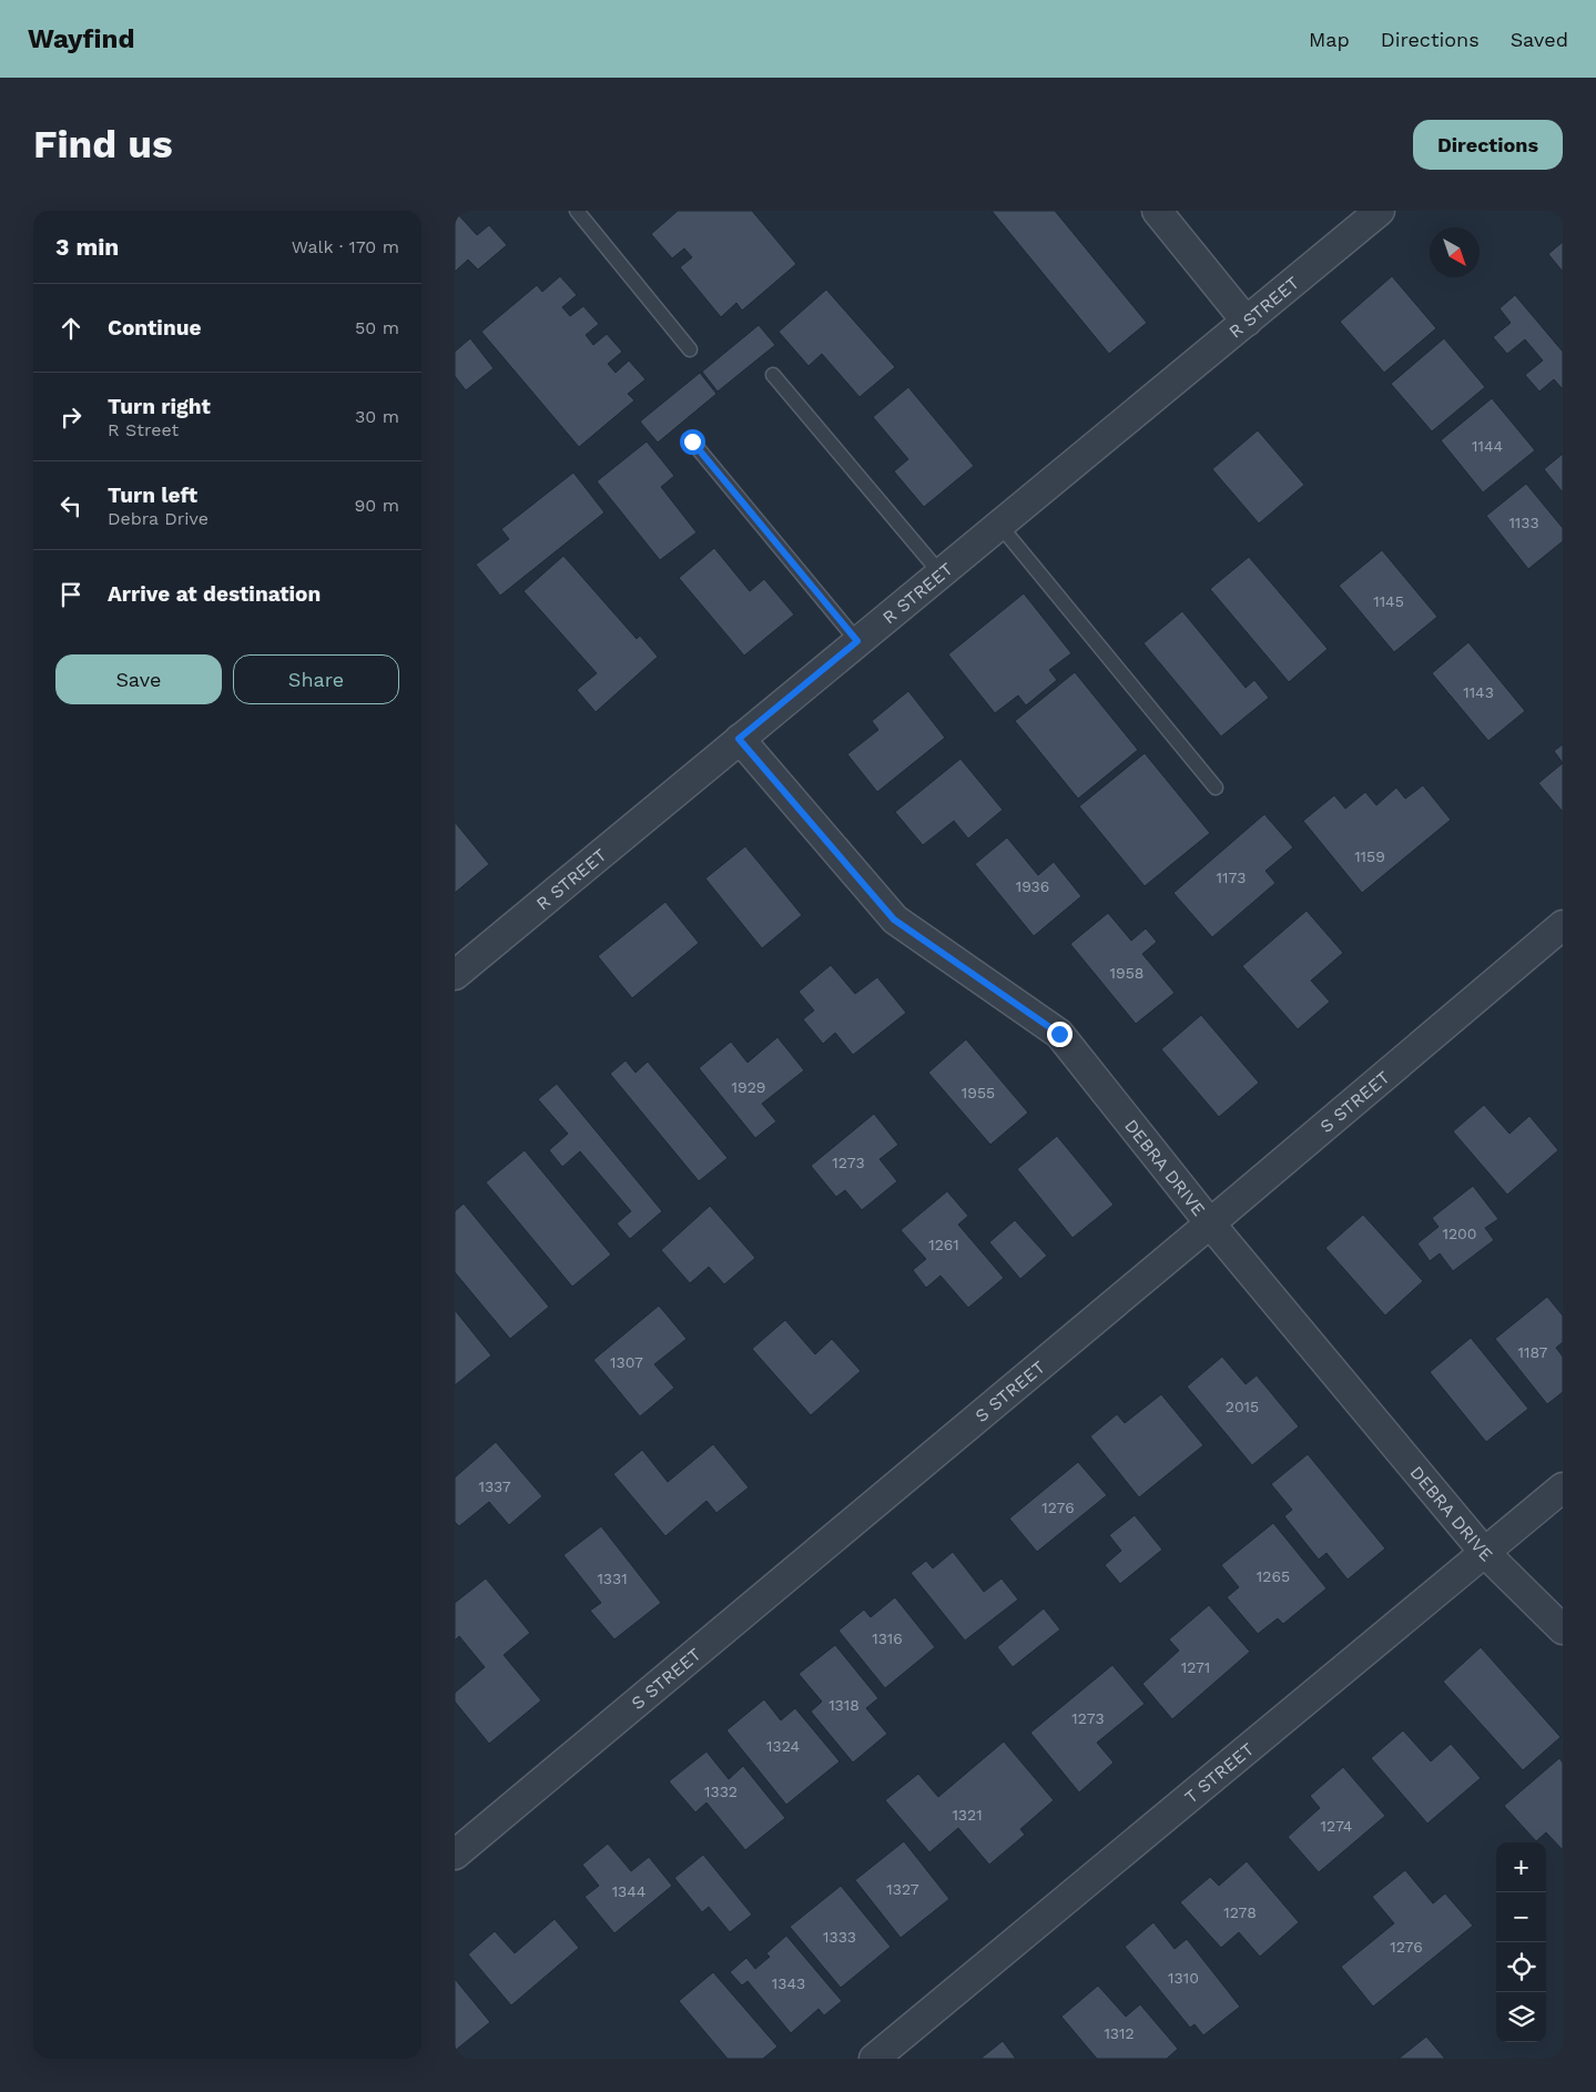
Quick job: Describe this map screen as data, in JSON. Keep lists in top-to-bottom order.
{
  "streets": {
    "street": [
      "R STREET",
      "S STREET",
      "DEBRA DRIVE",
      "T STREET"
    ]
  },
  "crossings": [
    ["R STREET", "DEBRA DRIVE"],
    ["S STREET", "DEBRA DRIVE"],
    ["DEBRA DRIVE", "T STREET"]
  ],
  "house_numbers": [
    "1144",
    "1133",
    "1145",
    "1143",
    "1159",
    "1173",
    "1936",
    "1958",
    "1929",
    "1955",
    "1273",
    "1200",
    "1261",
    "1187",
    "1307",
    "2015",
    "1337",
    "1276",
    "1265",
    "1331",
    "1316",
    "1271",
    "1318",
    "1273",
    "1324",
    "1332",
    "1321",
    "1274",
    "1327",
    "1344",
    "1278",
    "1333",
    "1276",
    "1310",
    "1343",
    "1312"
  ],
  "north": "bottom right",
  "page": {
    "header": "Wayfind",
    "nav": ["Map", "Directions", "Saved"],
    "buttons": [
      "Directions",
      ["Save", "Share"]
    ],
    "title": "Find us",
    "heading": ["3 min", "Walk · 170 m"],
    "list": [
      ["Continue", "50 m"],
      ["Turn right", "R Street", "30 m"],
      ["Turn left", "Debra Drive", "90 m"],
      "Arrive at destination"
    ],
    "map_buttons": ["+", "−"]
  }
}
